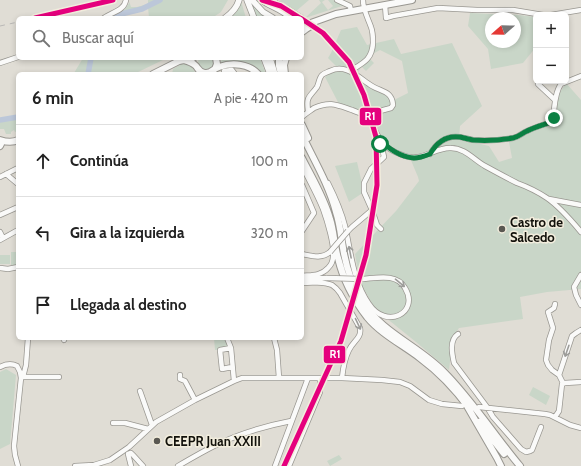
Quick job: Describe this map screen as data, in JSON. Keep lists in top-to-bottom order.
{
  "places": ["Castro de Salcedo", "CEEPR Juan XXIII"],
  "lines": ["transit line R1"],
  "north": "left",
  "page": {
    "map_buttons": ["+", "−"],
    "search": "Buscar aquí",
    "heading": ["6 min", "A pie · 420 m"],
    "list": [
      ["Continúa", "100 m"],
      ["Gira a la izquierda", "320 m"],
      "Llegada al destino"
    ]
  }
}
